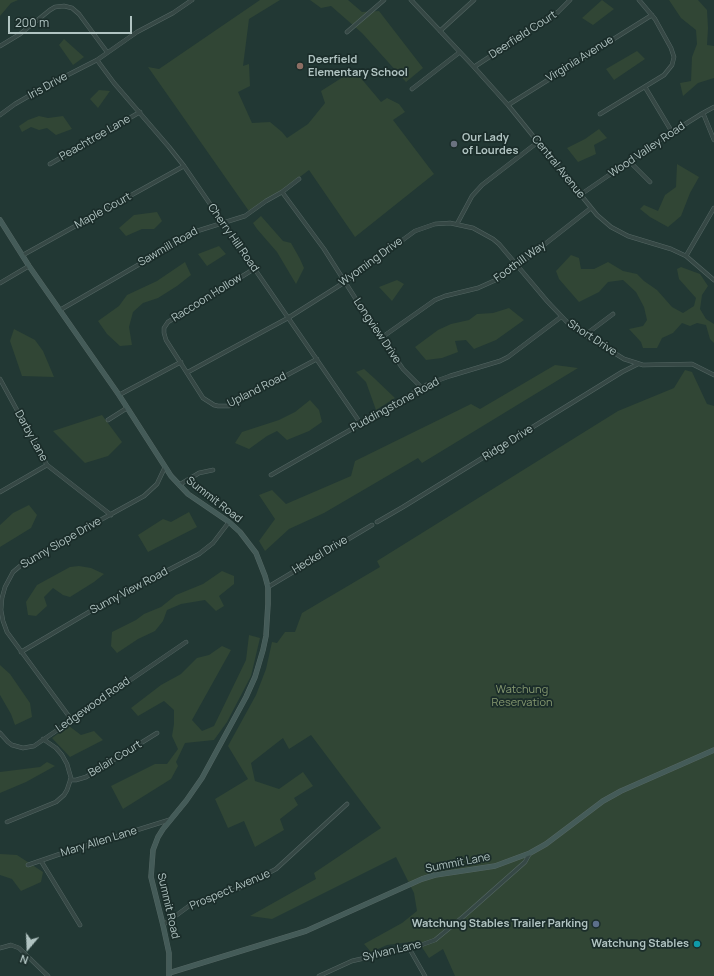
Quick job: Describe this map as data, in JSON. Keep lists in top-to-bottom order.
{
  "streets": {
    "main road": ["Summit Road", "Summit Lane"],
    "street": [
      "Deerfield Court",
      "Virginia Avenue",
      "Iris Drive",
      "Peachtree Lane",
      "Wood Valley Road",
      "Central Avenue",
      "Maple Court",
      "Cherry Hill Road",
      "Sawmill Road",
      "Wyoming Drive",
      "Foothill Way",
      "Raccoon Hollow",
      "Longview Drive",
      "Short Drive",
      "Upland Road",
      "Puddingstone Road",
      "Darby Lane",
      "Ridge Drive",
      "Sunny Slope Drive",
      "Heckel Drive",
      "Sunny View Road",
      "Ledgewood Road",
      "Belair Court",
      "Mary Allen Lane",
      "Prospect Avenue",
      "Sylvan Lane"
    ]
  },
  "crossings": [
    ["Deerfield Court", "Central Avenue"],
    ["Virginia Avenue", "Central Avenue"],
    ["Iris Drive", "Cherry Hill Road"],
    ["Peachtree Lane", "Cherry Hill Road"],
    ["Wood Valley Road", "Central Avenue"],
    ["Central Avenue", "Foothill Way"],
    ["Maple Court", "Cherry Hill Road"],
    ["Maple Court", "Summit Road"],
    ["Cherry Hill Road", "Sawmill Road"],
    ["Cherry Hill Road", "Wyoming Drive"],
    ["Cherry Hill Road", "Raccoon Hollow"],
    ["Cherry Hill Road", "Upland Road"],
    ["Cherry Hill Road", "Puddingstone Road"],
    ["Sawmill Road", "Longview Drive"],
    ["Sawmill Road", "Summit Road"],
    ["Wyoming Drive", "Raccoon Hollow"],
    ["Wyoming Drive", "Longview Drive"],
    ["Wyoming Drive", "Short Drive"],
    ["Wyoming Drive", "Upland Road"],
    ["Foothill Way", "Longview Drive"],
    ["Foothill Way", "Short Drive"],
    ["Raccoon Hollow", "Upland Road"],
    ["Longview Drive", "Puddingstone Road"],
    ["Short Drive", "Puddingstone Road"],
    ["Short Drive", "Ridge Drive"],
    ["Darby Lane", "Sunny Slope Drive"],
    ["Summit Road", "Sunny Slope Drive"],
    ["Summit Road", "Heckel Drive"],
    ["Summit Road", "Sunny View Road"],
    ["Summit Road", "Mary Allen Lane"],
    ["Summit Road", "Summit Lane"],
    ["Summit Road", "Prospect Avenue"],
    ["Sunny Slope Drive", "Sunny View Road"],
    ["Sunny Slope Drive", "Ledgewood Road"],
    ["Summit Lane", "Sylvan Lane"]
  ],
  "parks": ["Watchung Reservation"],
  "places": [
    "Deerfield Elementary School",
    "Our Lady of Lourdes",
    "Watchung Stables Trailer Parking",
    "Watchung Stables"
  ],
  "scale_bar": "200 m",
  "north": "bottom"
}
